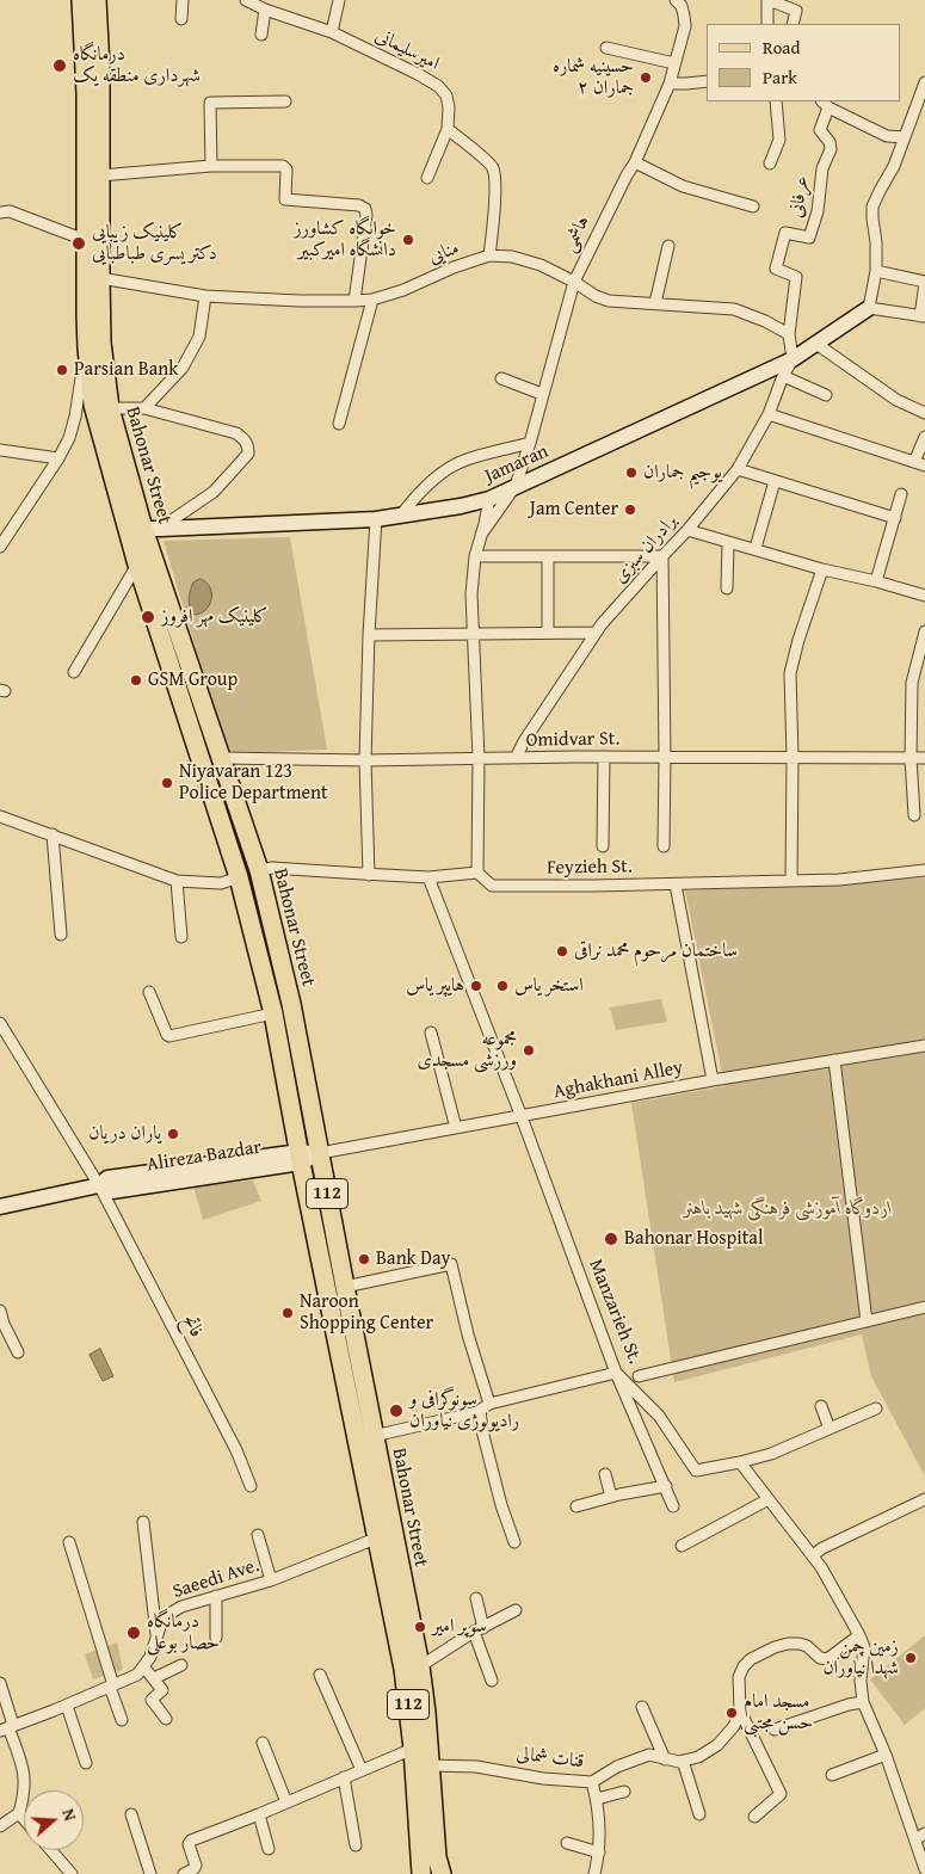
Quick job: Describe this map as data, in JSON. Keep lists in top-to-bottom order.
{
  "streets": {
    "main road": [
      "Jamaran",
      "Bahonar Street",
      "Alireza Bazdar",
      "112"
    ],
    "street": [
      "امیرسلیمانی",
      "عرفانی",
      "هاشمی",
      "منایی",
      "برادران سبزی",
      "Omidvar St.",
      "Feyzieh St.",
      "Aghakhani Alley",
      "Manzarieh St.",
      "فاتح",
      "Saeedi Ave.",
      "قنات شمالى"
    ]
  },
  "crossings": [
    ["عرفانی", "منایی"],
    ["عرفانی", "Jamaran"],
    ["عرفانی", "برادران سبزی"],
    ["هاشمی", "منایی"],
    ["هاشمی", "Jamaran"],
    ["منایی", "Bahonar Street"],
    ["Jamaran", "Bahonar Street"],
    ["Jamaran", "برادران سبزی"],
    ["Bahonar Street", "Omidvar St."],
    ["Bahonar Street", "Aghakhani Alley"],
    ["Bahonar Street", "Alireza Bazdar"],
    ["Bahonar Street", "Saeedi Ave."],
    ["Bahonar Street", "قنات شمالى"],
    ["برادران سبزی", "Omidvar St."],
    ["Aghakhani Alley", "Alireza Bazdar"],
    ["Aghakhani Alley", "Manzarieh St."],
    ["Alireza Bazdar", "فاتح"]
  ],
  "parks": ["اردوگاه آموزشی فرهنگی شهید باهنر"],
  "places": [
    "درمانگاه شهرداری منطقه یک",
    "حسینیه شماره ۲ جماران",
    "خوابگاه کشاورز دانشگاه امیرکبیر",
    "کلینیک زیبایی دکتر یسری طباطبایی",
    "Parsian Bank",
    "یوجیم جماران",
    "Jam Center",
    "کلینیک مهر افروز",
    "GSM Group",
    "Niyavaran 123 Police Department",
    "ساختمان مرحوم محمد نراقی",
    "هایپر یاس",
    "استخر یاس",
    "مجموعه ورزشی مسجدی",
    "یاران دریان",
    "Bahonar Hospital",
    "Bank Day",
    "Naroon Shopping Center",
    "سونوگرافی و رادیولوژی نیاوران",
    "سوپر امیر",
    "درمانگاه حصار بوعلی",
    "زمین چمن شهدا نیاوران",
    "مسجد امام حسن مجتبی"
  ],
  "legend": ["Road", "Park"],
  "north": "right"
}
